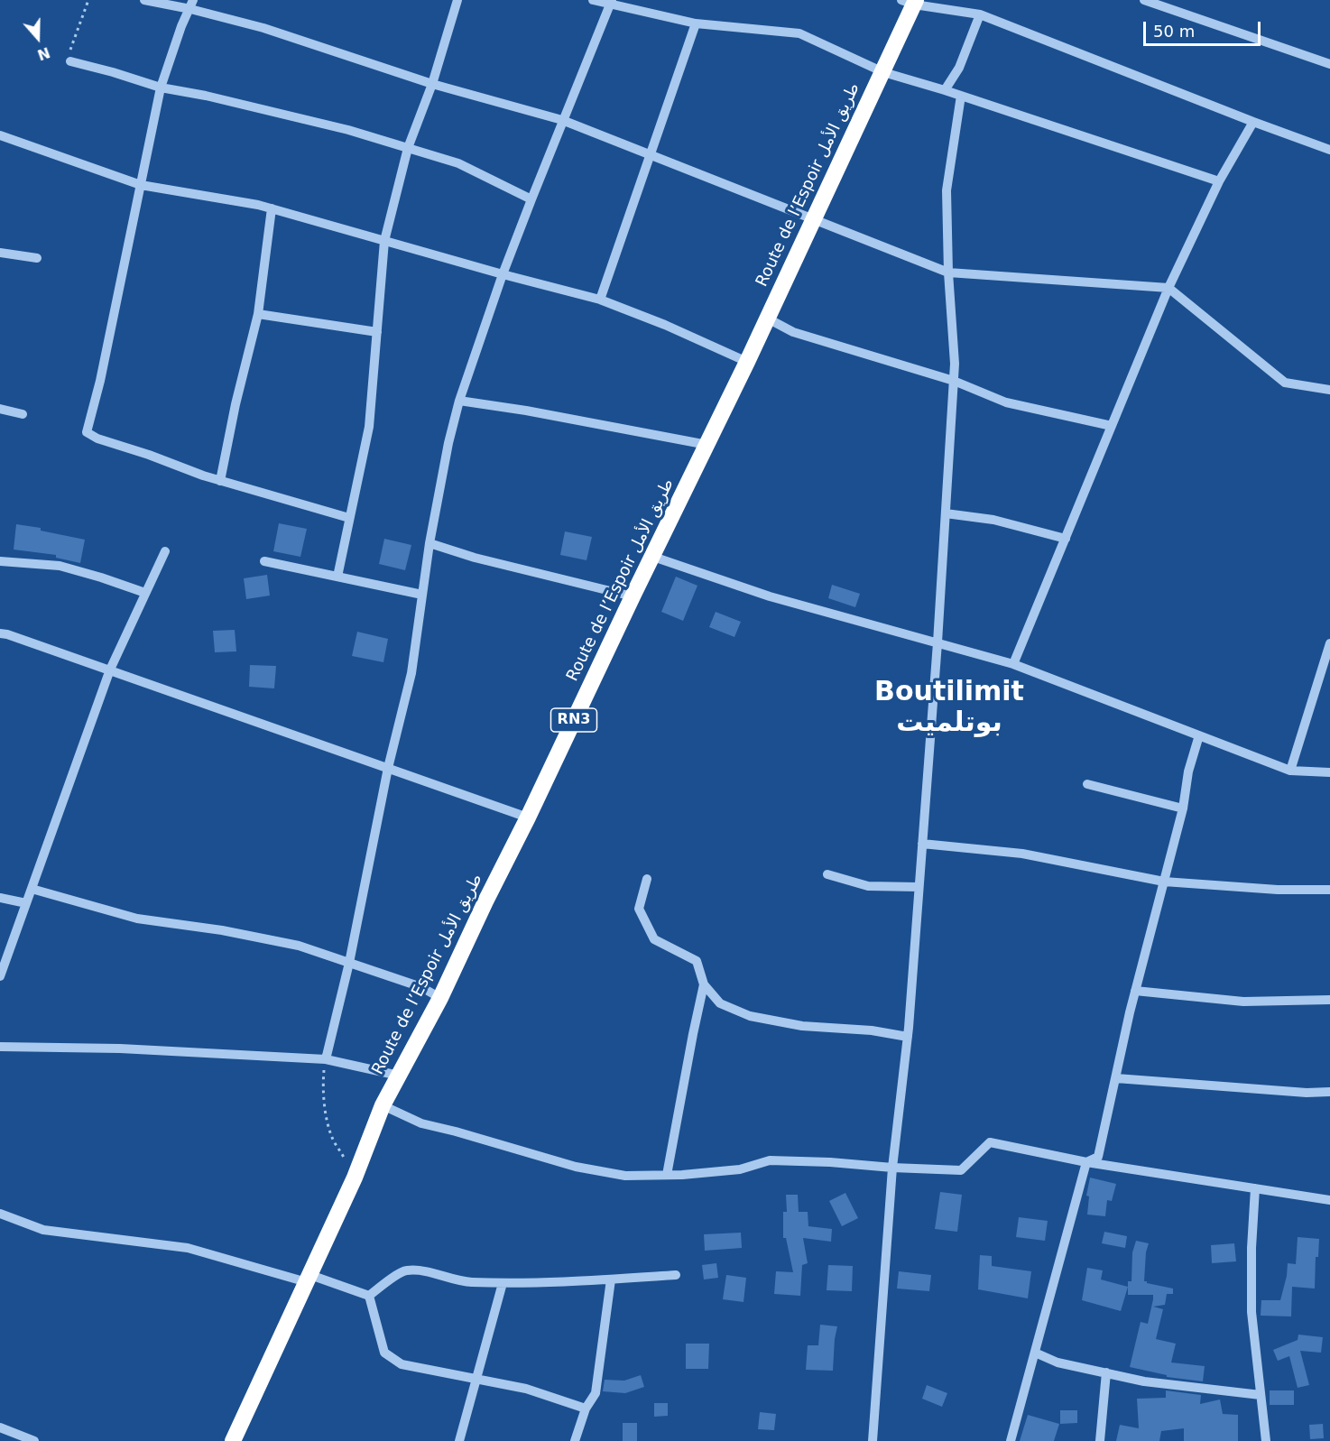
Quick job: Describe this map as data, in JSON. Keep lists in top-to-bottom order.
{
  "streets": {
    "highway": ["Route de l’Espoir طريق الأمل", "RN3"]
  },
  "districts": ["Boutilimit بوتلميت"],
  "scale_bar": "50 m",
  "north": "bottom"
}
